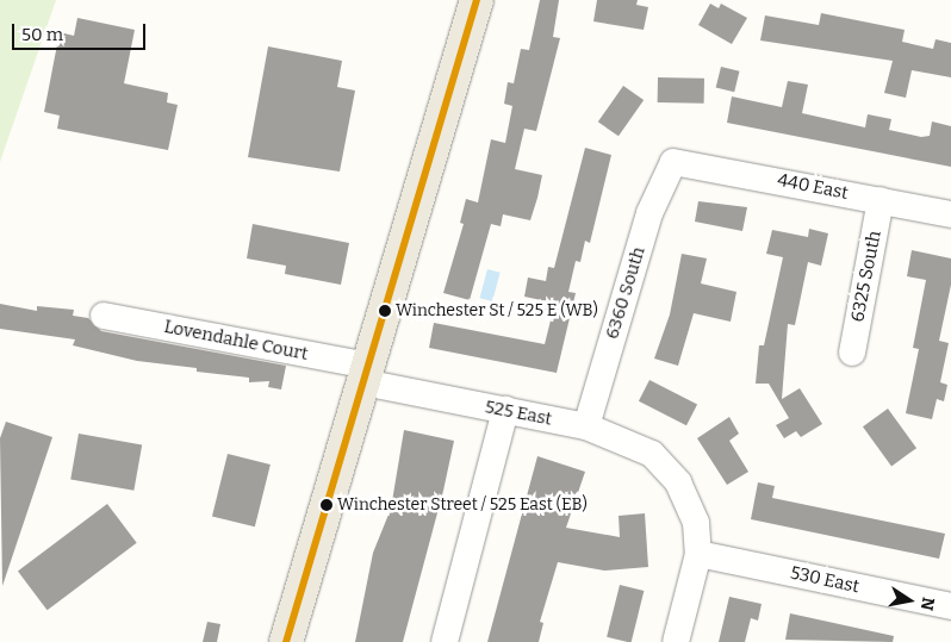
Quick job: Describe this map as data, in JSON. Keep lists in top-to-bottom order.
{
  "streets": {
    "street": [
      "440 East",
      "6325 South",
      "6360 South",
      "Lovendahle Court",
      "525 East",
      "530 East"
    ]
  },
  "crossings": [
    ["440 East", "6325 South"],
    ["440 East", "6360 South"],
    ["6360 South", "525 East"],
    ["Lovendahle Court", "525 East"],
    ["525 East", "530 East"]
  ],
  "places": ["Winchester St / 525 E (WB)", "Winchester Street / 525 East (EB)"],
  "scale_bar": "50 m",
  "north": "right"
}
